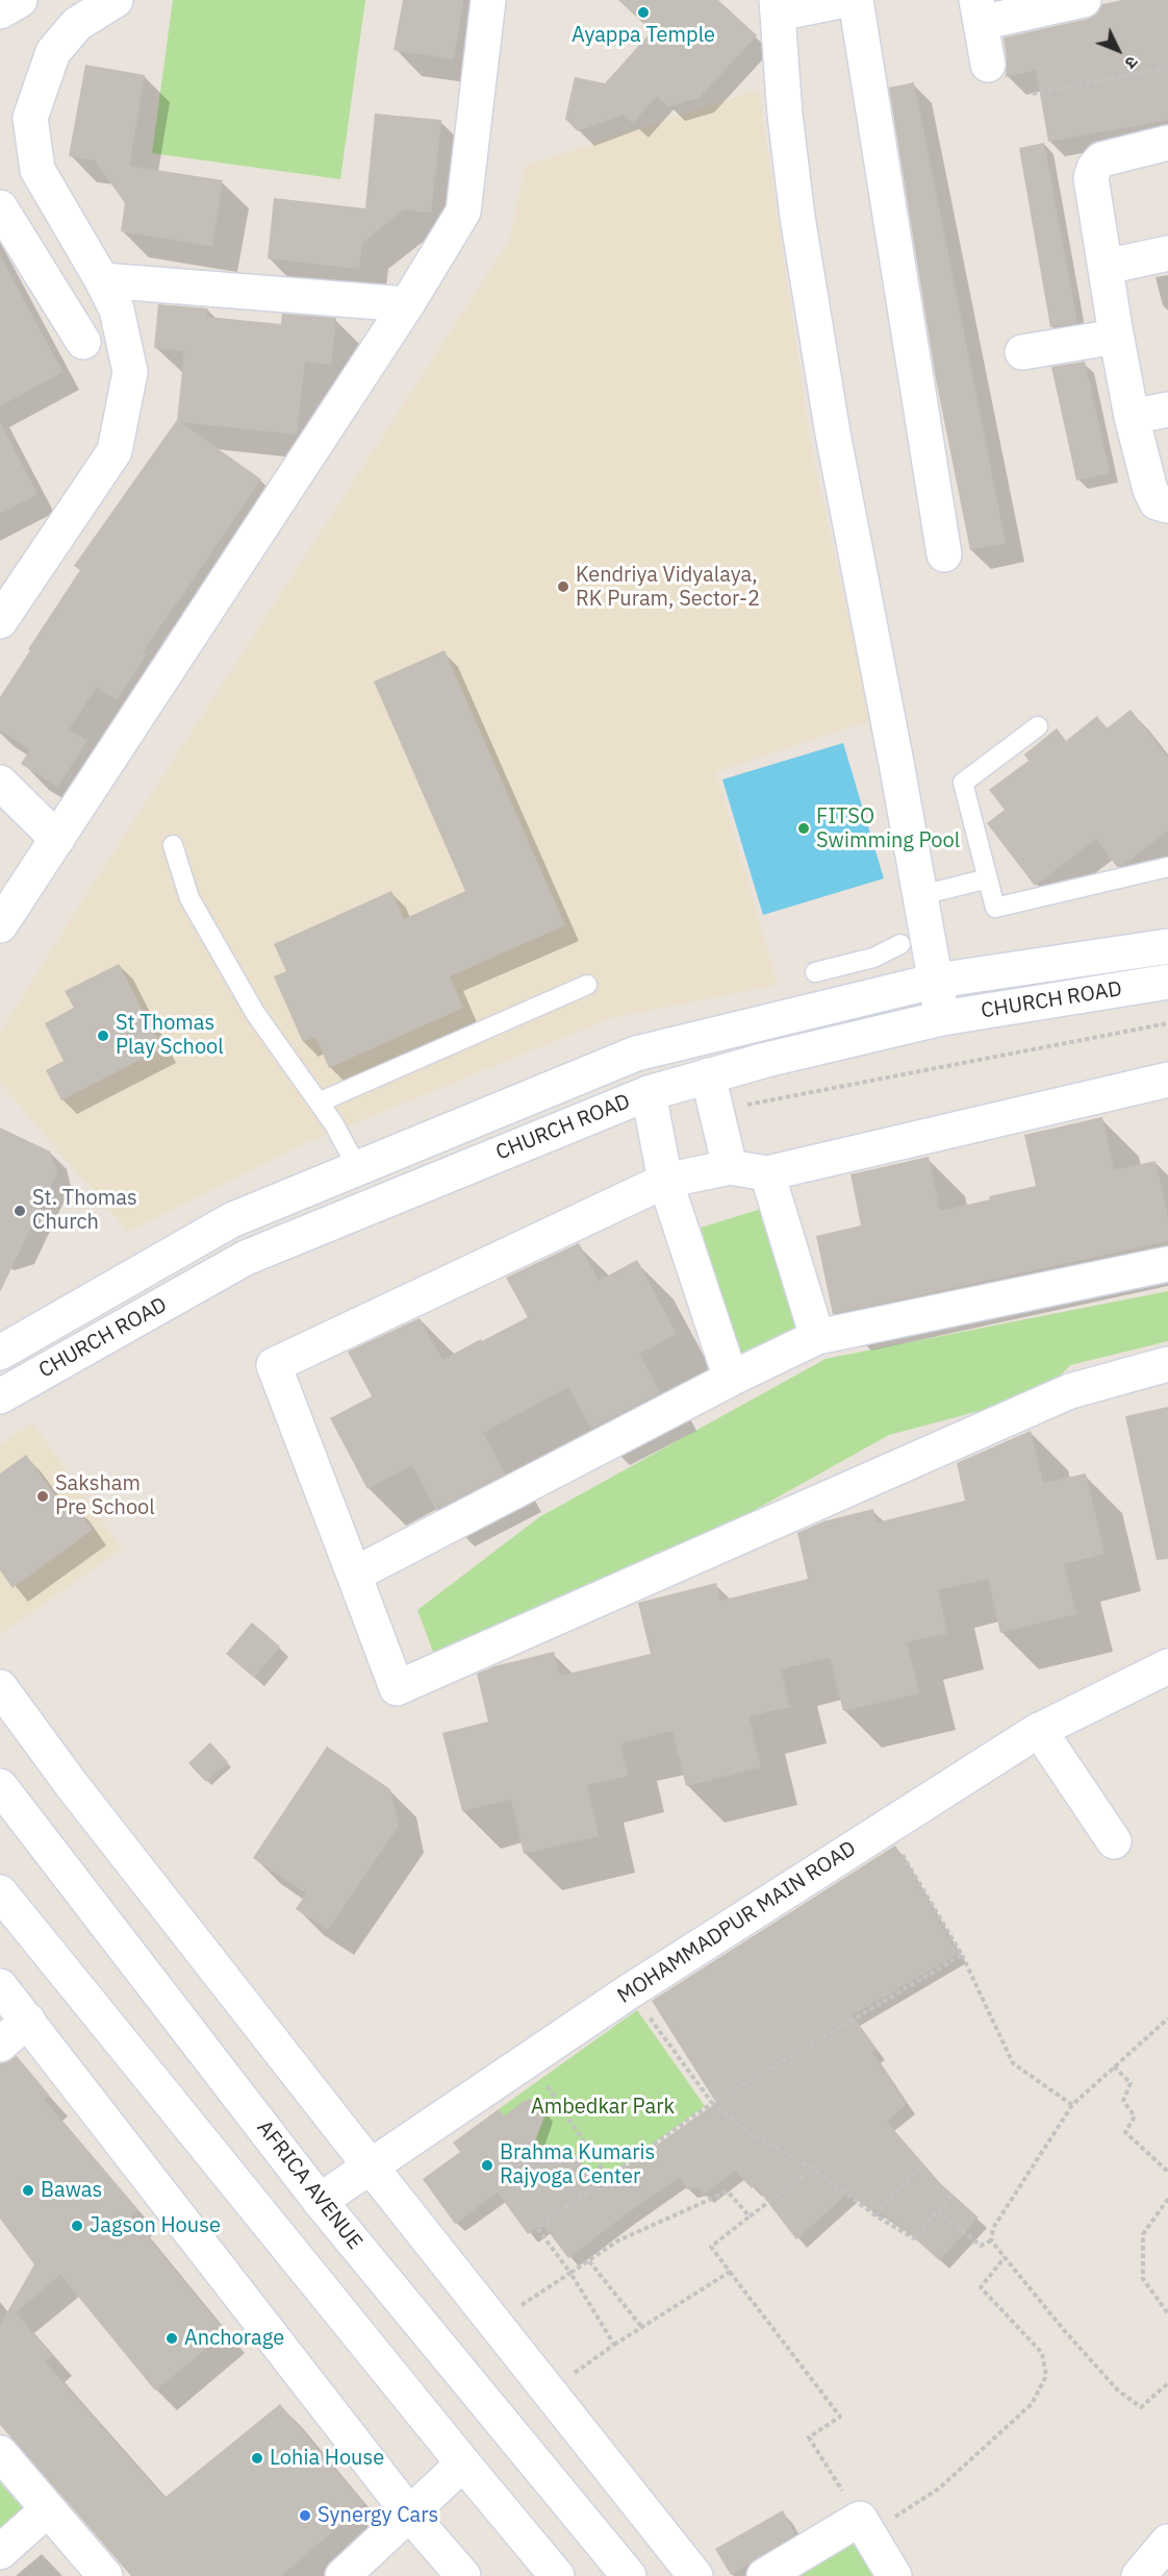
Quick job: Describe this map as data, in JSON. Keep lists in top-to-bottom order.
{
  "streets": {
    "street": ["CHURCH ROAD", "MOHAMMADPUR MAIN ROAD", "AFRICA AVENUE"]
  },
  "crossings": [
    ["MOHAMMADPUR MAIN ROAD", "AFRICA AVENUE"]
  ],
  "parks": ["Ambedkar Park"],
  "places": [
    "Ayappa Temple",
    "Kendriya Vidyalaya, RK Puram, Sector-2",
    "FITSO Swimming Pool",
    "St Thomas Play School",
    "St. Thomas Church",
    "Saksham Pre School",
    "Brahma Kumaris Rajyoga Center",
    "Bawas",
    "Jagson House",
    "Anchorage",
    "Lohia House",
    "Synergy Cars"
  ],
  "north": "bottom right"
}
